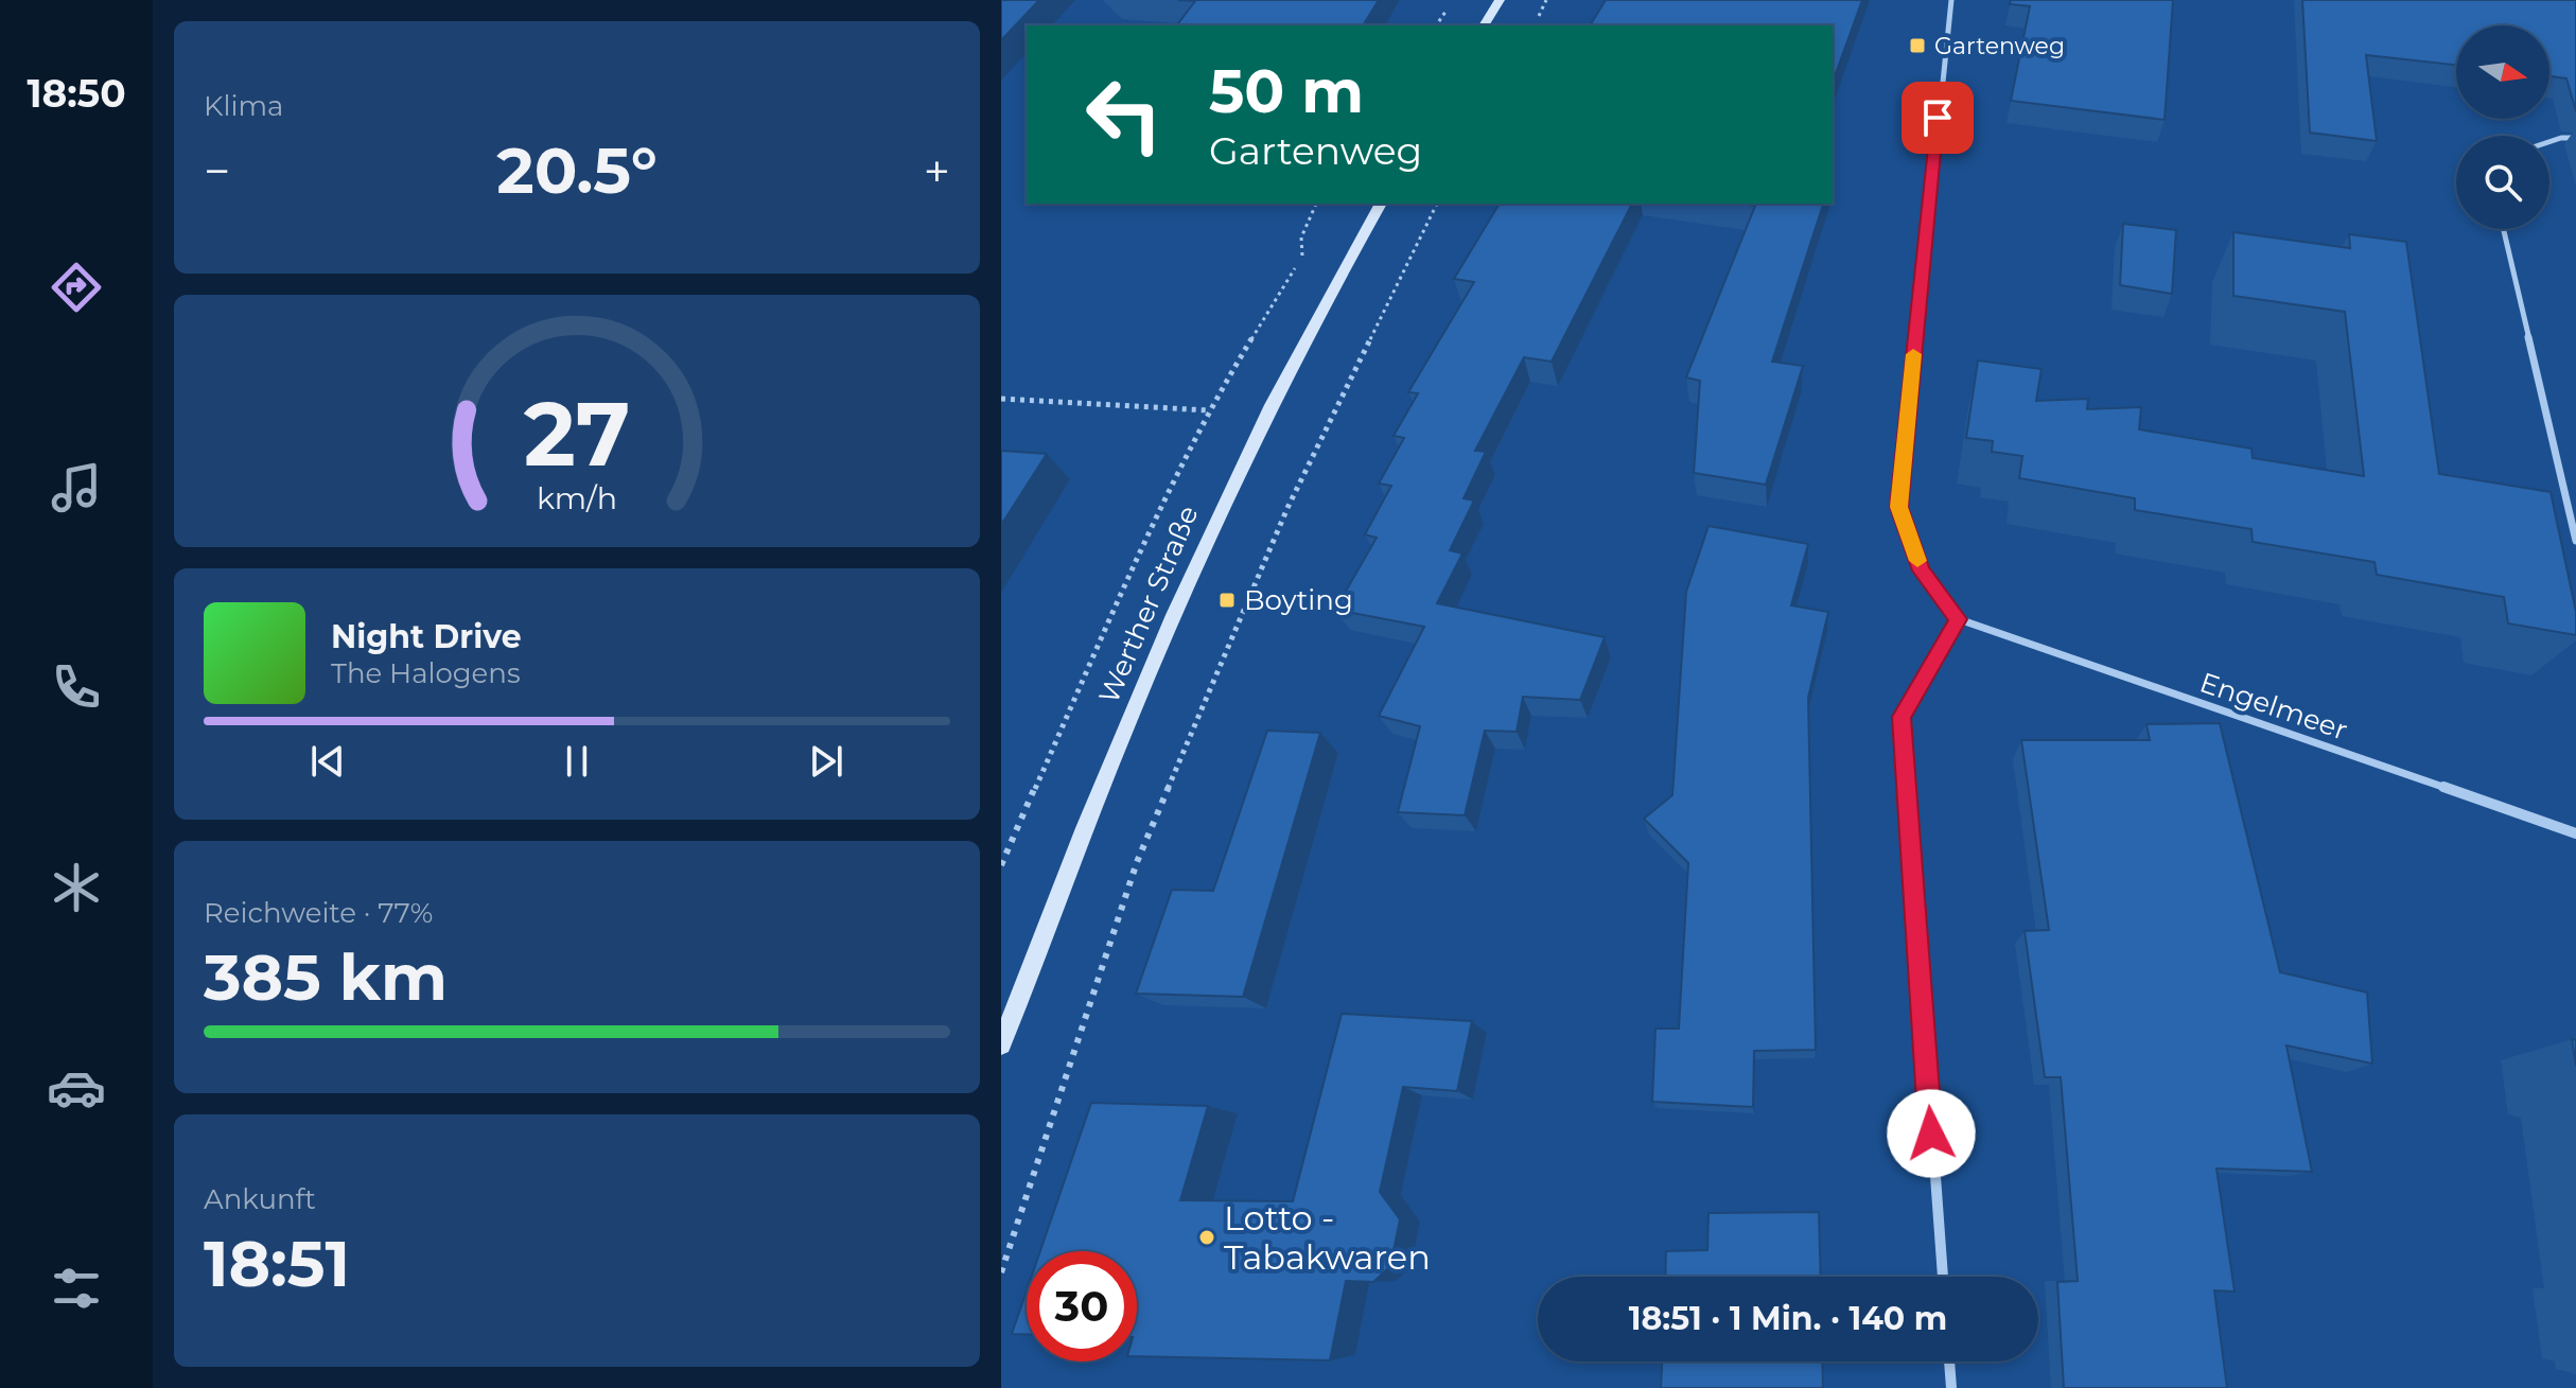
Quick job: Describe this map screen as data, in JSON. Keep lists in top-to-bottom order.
{
  "streets": {
    "main road": ["Werther Straße"],
    "street": ["Engelmeer"]
  },
  "places": {
    "transit": ["Gartenweg", "Boyting"],
    "other": ["Lotto - Tabakwaren"]
  },
  "north": "right",
  "page": {
    "tabs": "18:50",
    "tile": [
      "Klima",
      ["Reichweite · 77%", "385 km"],
      ["Ankunft", "18:51"]
    ],
    "turn": ["50 m", "Gartenweg"],
    "heat": ["−", "20.5°", "+"],
    "song": ["Night Drive", "The Halogens"],
    "limit": "30",
    "trip": "18:51 · 1 Min. · 140 m",
    "gauge": ["27", "km/h"]
  }
}
